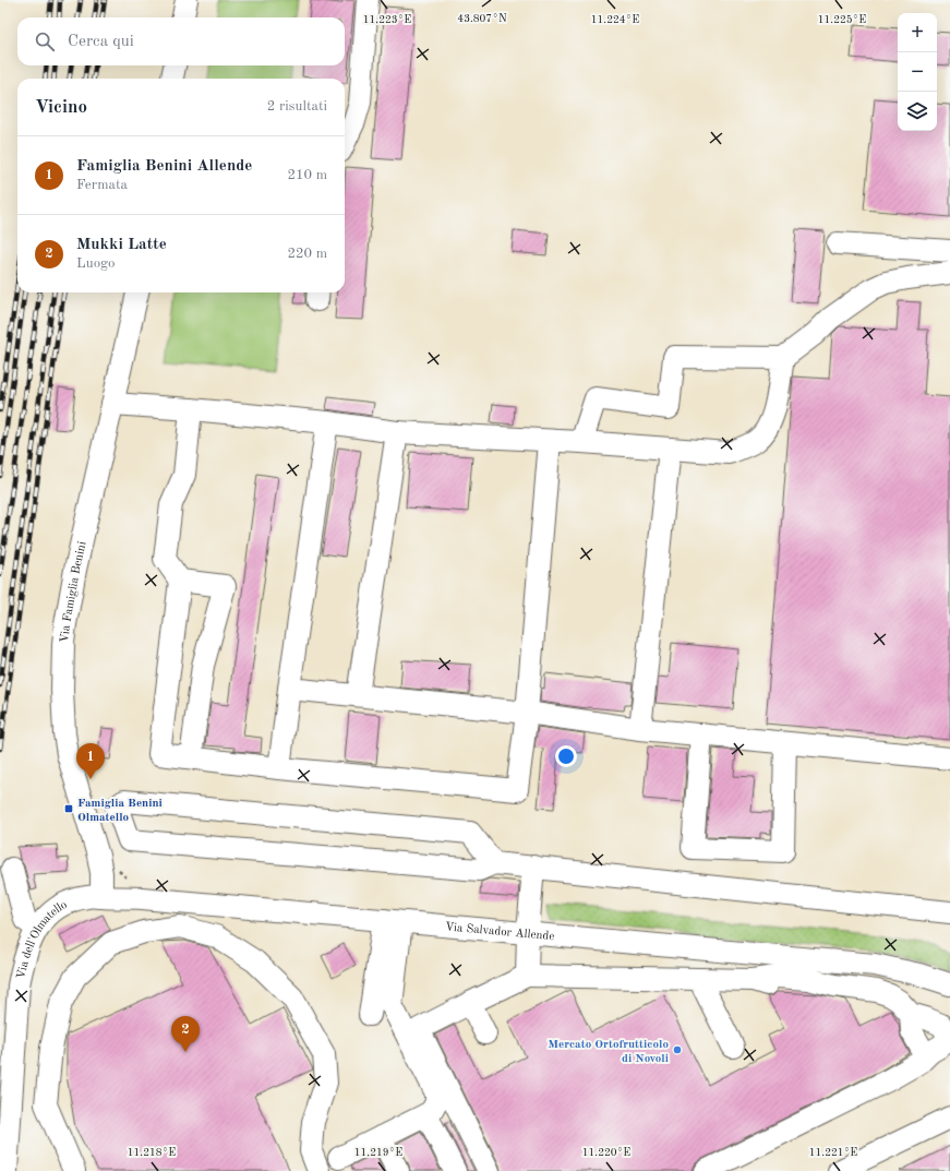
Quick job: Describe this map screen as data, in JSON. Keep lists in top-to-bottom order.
{
  "streets": {
    "street": ["Via Famiglia Benini", "Via Salvador Allende", "Via dell'Olmatello"]
  },
  "crossings": [
    ["Via Famiglia Benini", "Via Salvador Allende"],
    ["Via Famiglia Benini", "Via dell'Olmatello"],
    ["Via Salvador Allende", "Via dell'Olmatello"]
  ],
  "places": {
    "transit": ["Famiglia Benini Olmatello"],
    "other": ["Mercato Ortofrutticolo di Novoli"]
  },
  "page": {
    "map_buttons": ["+", "−"],
    "search": "Cerca qui",
    "heading": ["Vicino", "2 risultati"],
    "list": [
      {
        "mark": "1",
        "name": "Famiglia Benini Allende",
        "note": "Fermata",
        "value": "210 m"
      },
      {
        "mark": "2",
        "name": "Mukki Latte",
        "note": "Luogo",
        "value": "220 m"
      }
    ],
    "pins": ["1", "2"]
  },
  "coordinates": [
    "43.807°N",
    "11.223°E",
    "11.224°E",
    "11.225°E",
    "11.218°E",
    "11.219°E",
    "11.220°E",
    "11.221°E"
  ]
}
